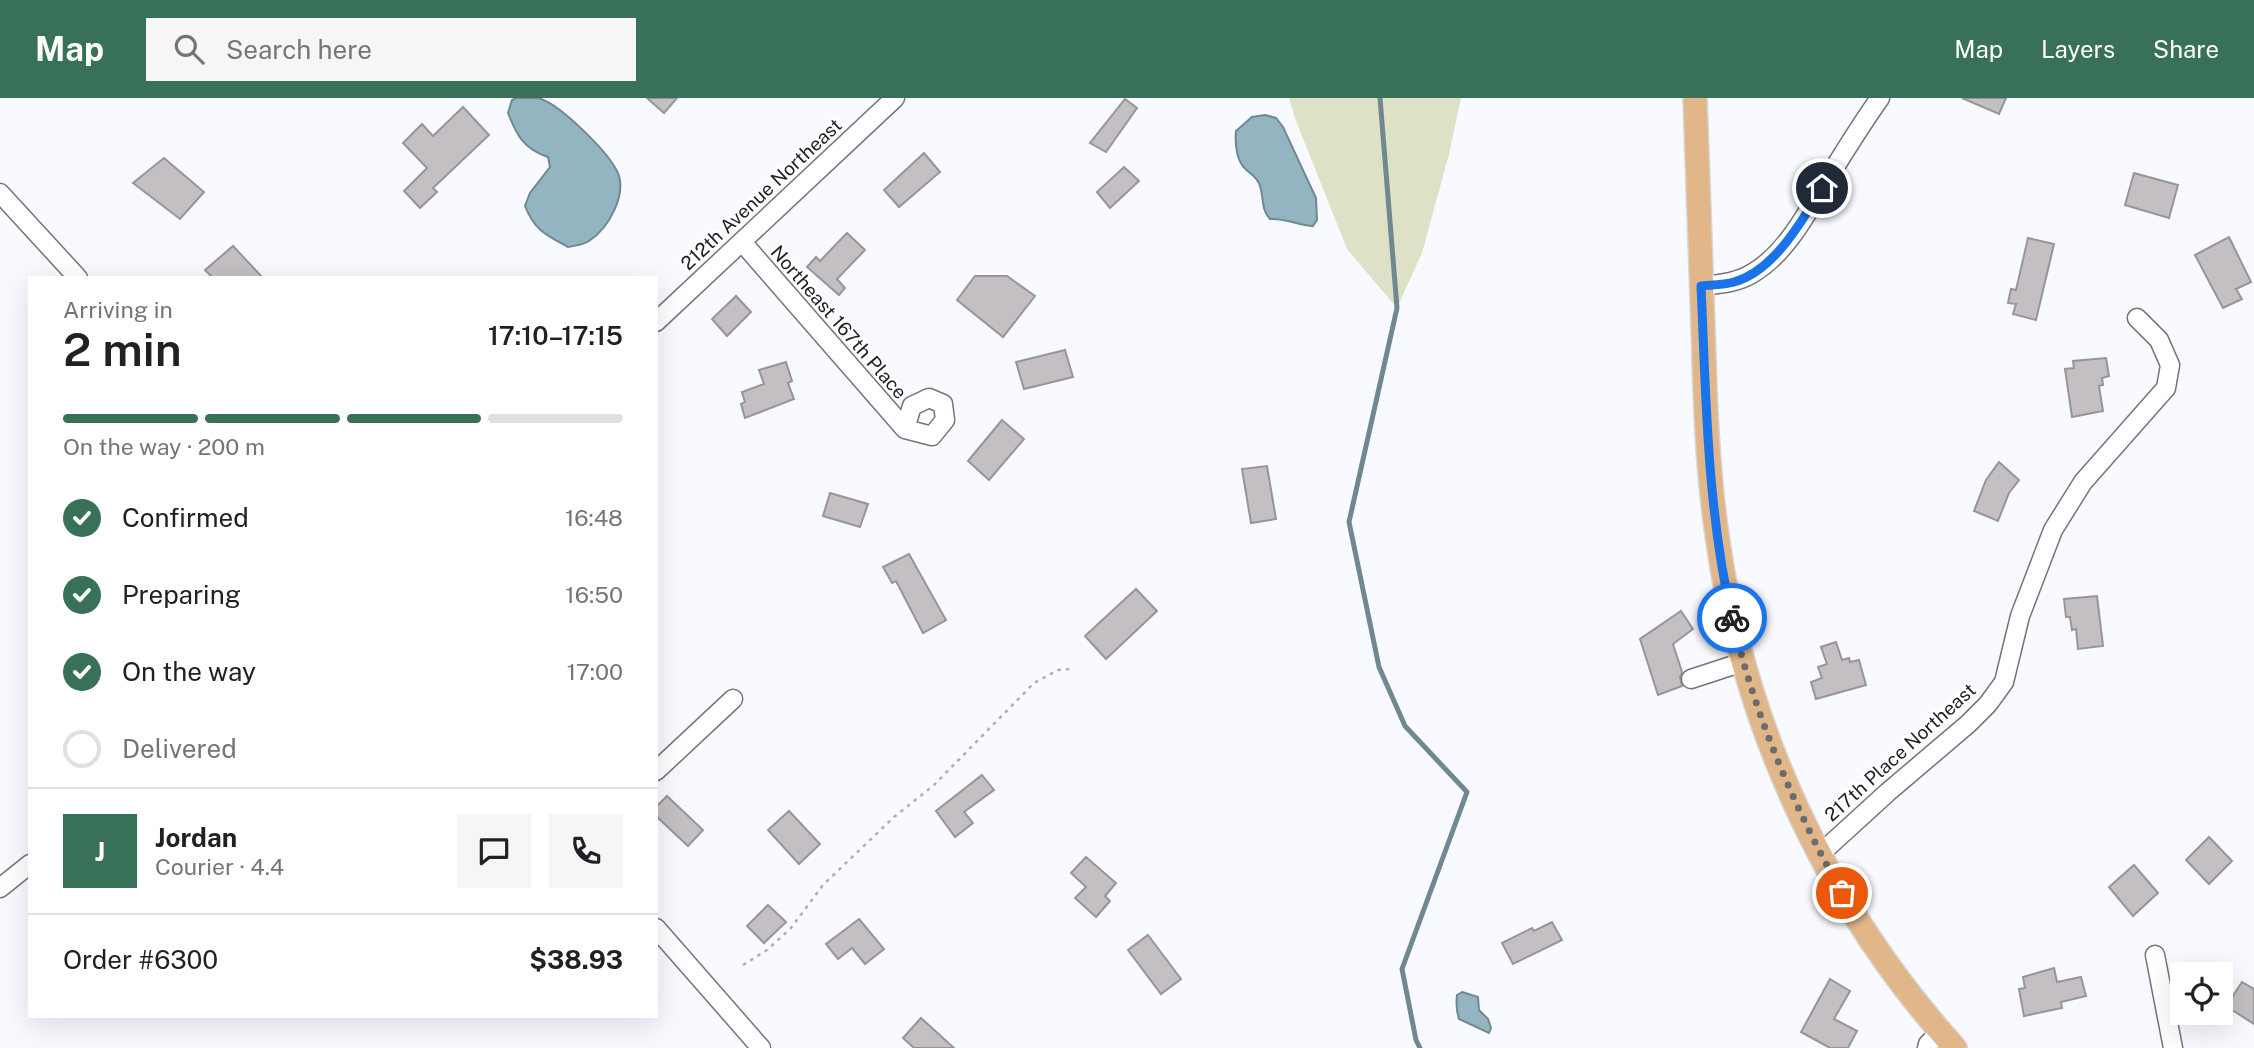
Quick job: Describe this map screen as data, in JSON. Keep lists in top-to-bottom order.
{
  "streets": {
    "street": ["212th Avenue Northeast", "Northeast 167th Place", "217th Place Northeast"]
  },
  "crossings": [
    ["212th Avenue Northeast", "Northeast 167th Place"]
  ],
  "page": {
    "header": "Map",
    "search": "Search here",
    "nav": ["Map", "Layers", "Share"],
    "heading": ["2 min", "Arriving in", "17:10–17:15"],
    "panel": [
      "Jordan",
      "Courier · 4.4",
      "Order #6300",
      "$38.93"
    ],
    "bar": "On the way · 200 m",
    "list": [
      ["Confirmed", "16:48"],
      ["Preparing", "16:50"],
      ["On the way", "17:00"],
      "Delivered"
    ],
    "round": "J"
  }
}
